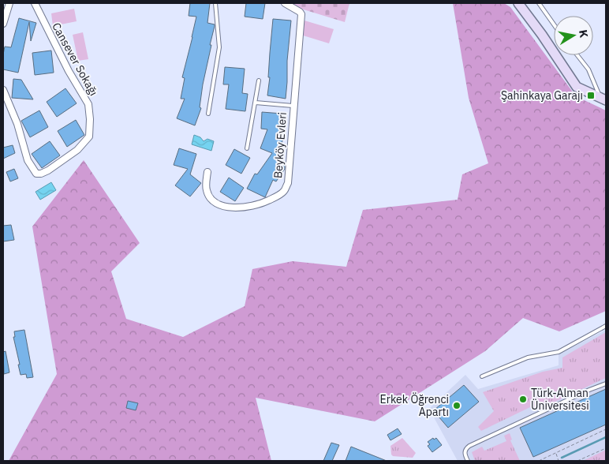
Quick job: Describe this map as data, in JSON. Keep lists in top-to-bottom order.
{
  "streets": {
    "street": ["Cansever Sokağı", "Beyköy Evleri"]
  },
  "places": {
    "transit": ["Şahinkaya Garajı"],
    "other": ["Türk-Alman Üniversitesi", "Erkek Öğrenci Apartı"]
  },
  "north": "right"
}
